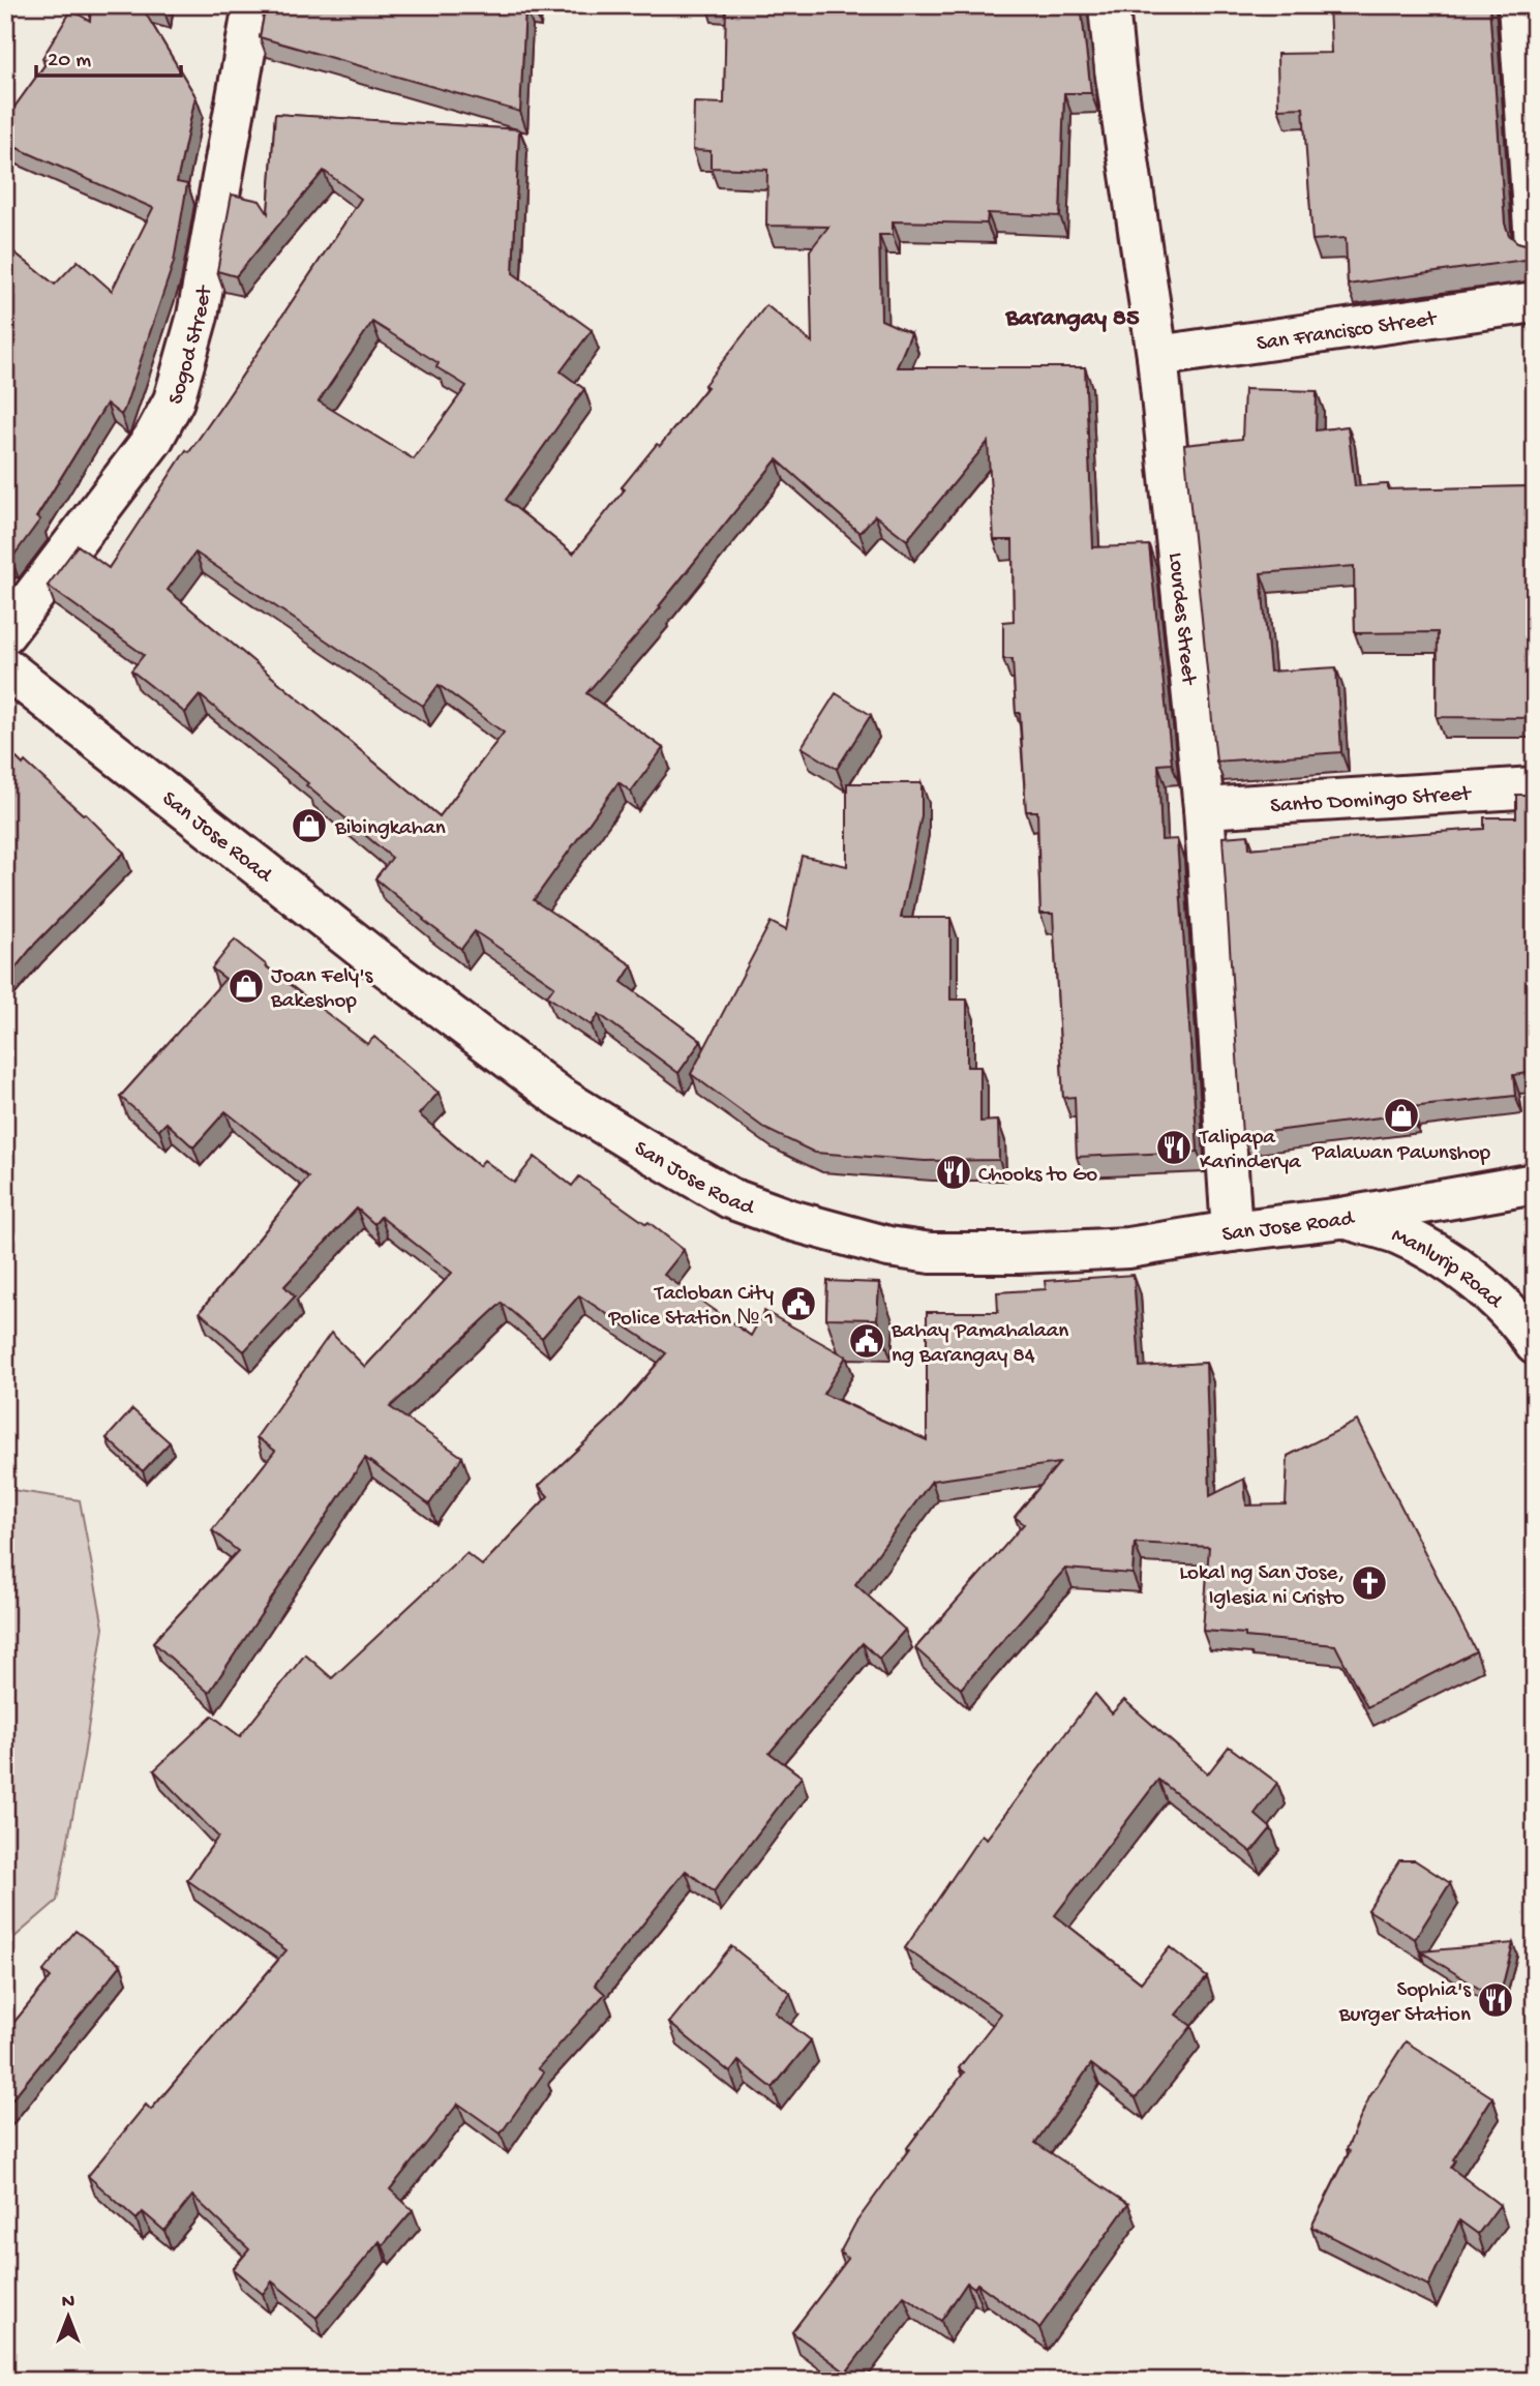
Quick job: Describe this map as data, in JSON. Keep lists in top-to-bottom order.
{
  "streets": {
    "street": [
      "San Francisco Street",
      "Sogod Street",
      "Lourdes Street",
      "Santo Domingo Street",
      "San Jose Road",
      "Manlurip Road"
    ]
  },
  "crossings": [
    ["San Francisco Street", "Lourdes Street"],
    ["Lourdes Street", "Santo Domingo Street"],
    ["Lourdes Street", "San Jose Road"],
    ["San Jose Road", "Manlurip Road"]
  ],
  "districts": ["Barangay 85"],
  "places": {
    "shop": ["Bibingkahan", "Joan Fely's Bakeshop", "Palawan Pawnshop"],
    "restaurant": ["Talipapa Karinderya", "Chooks to Go", "Sophia's Burger Station"],
    "public building": ["Tacloban City Police Station № 1", "Bahay Pamahalaan ng Barangay 84"],
    "church": ["Lokal ng San Jose, Iglesia ni Cristo"]
  },
  "scale_bar": "20 m",
  "north": "top"
}
